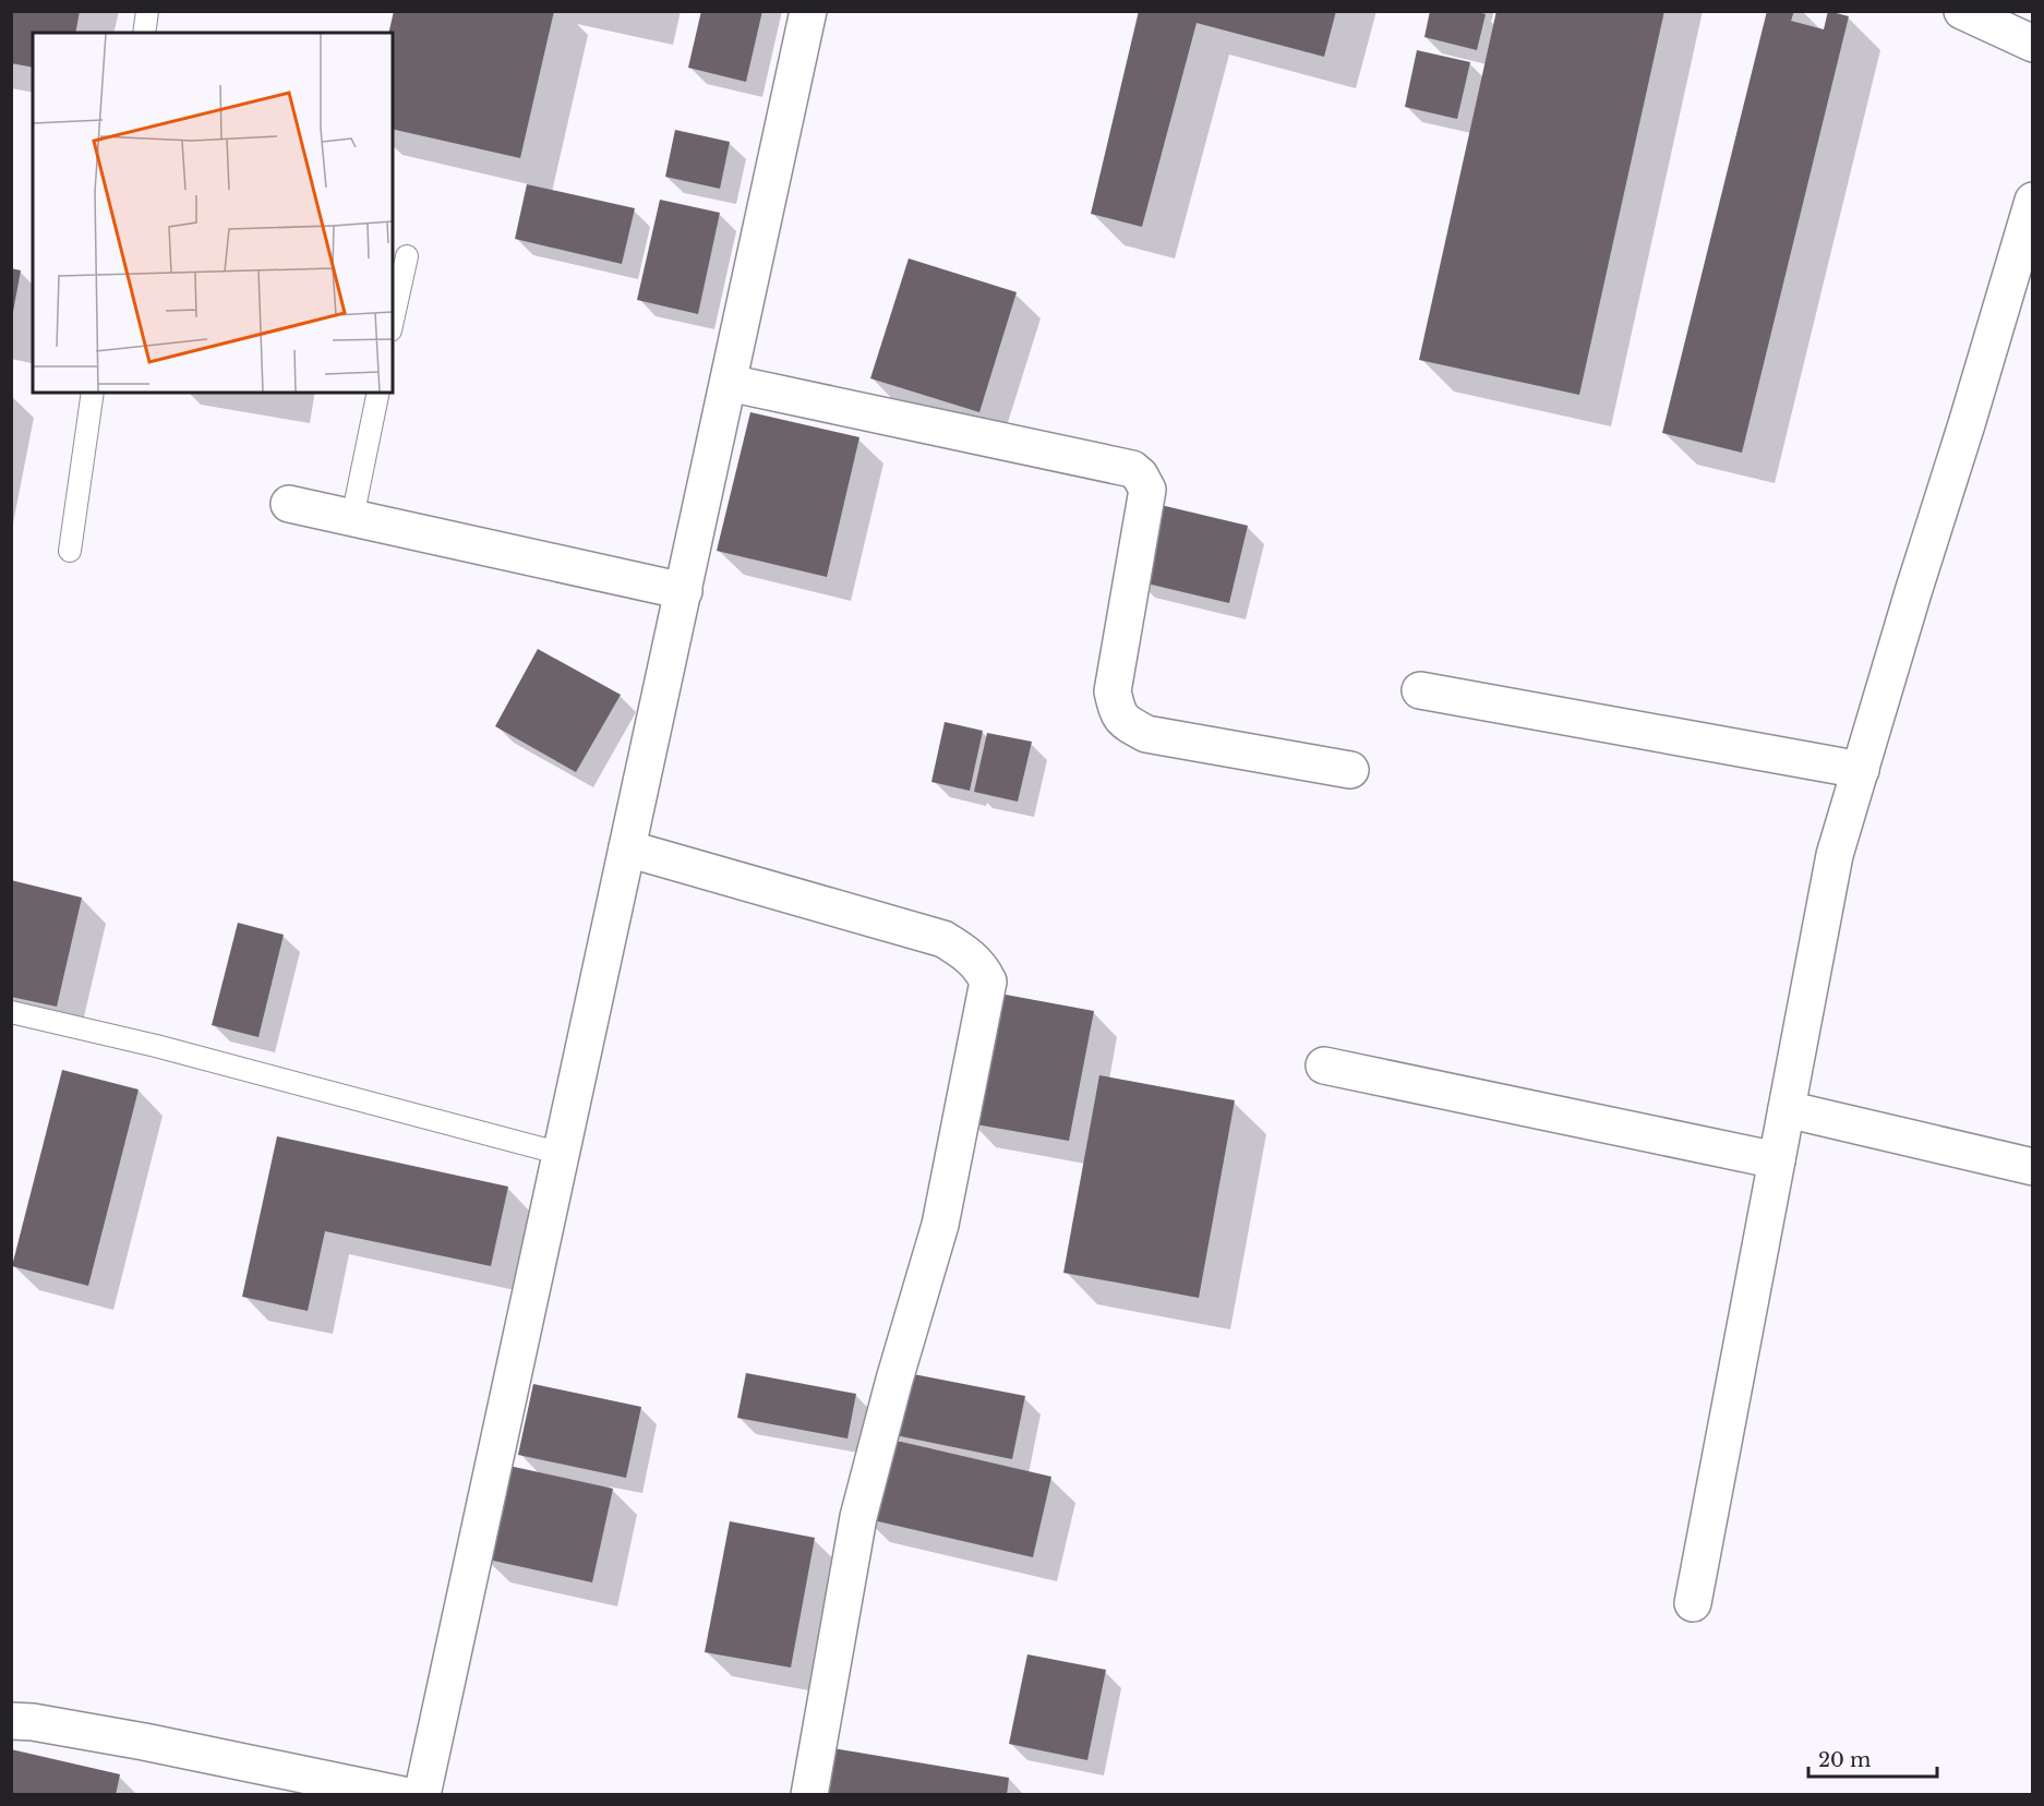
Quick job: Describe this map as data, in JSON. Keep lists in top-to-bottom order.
{
  "scale_bar": "20 m"
}
